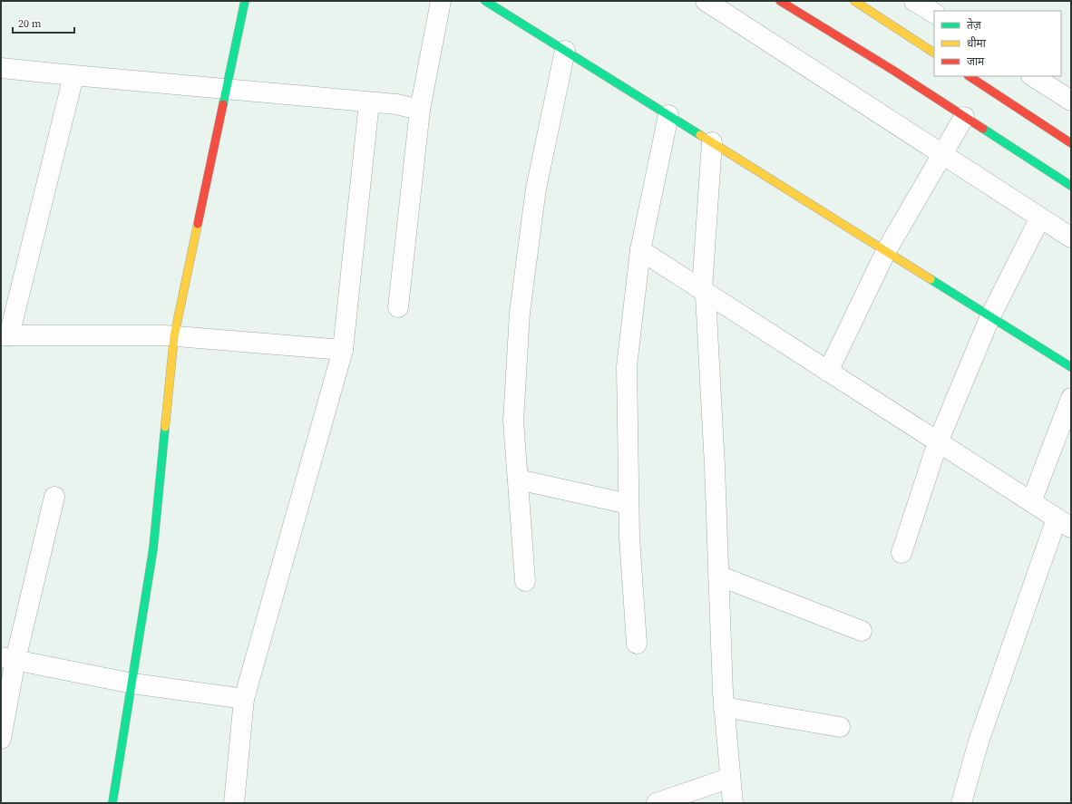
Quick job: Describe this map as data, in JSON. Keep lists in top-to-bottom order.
{
  "legend": ["तेज़", "धीमा", "जाम"],
  "scale_bar": "20 m"
}
